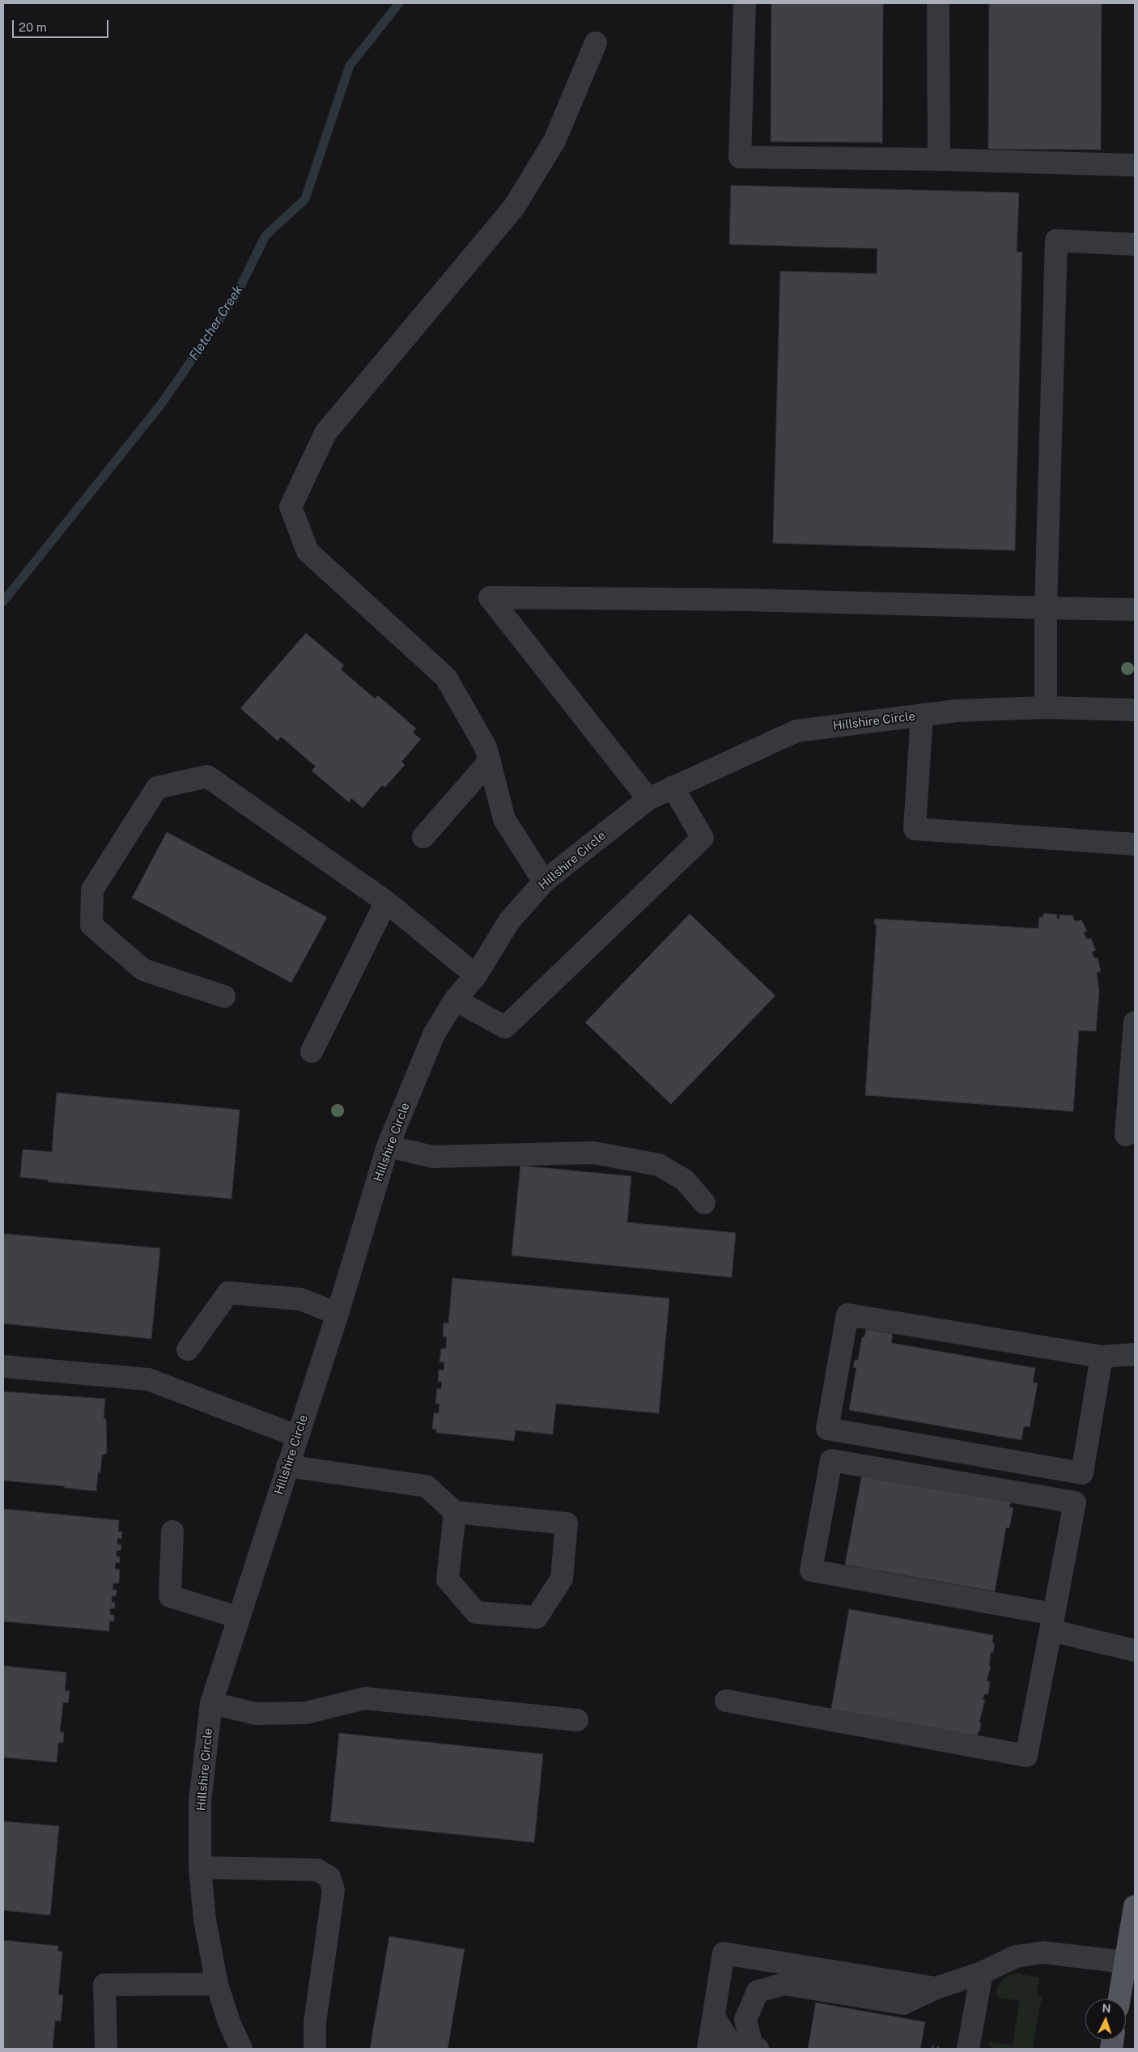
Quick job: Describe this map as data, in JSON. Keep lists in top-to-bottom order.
{
  "streets": {
    "street": ["Hillshire Circle"]
  },
  "water": ["Fletcher Creek"],
  "scale_bar": "20 m",
  "north": "top"
}
